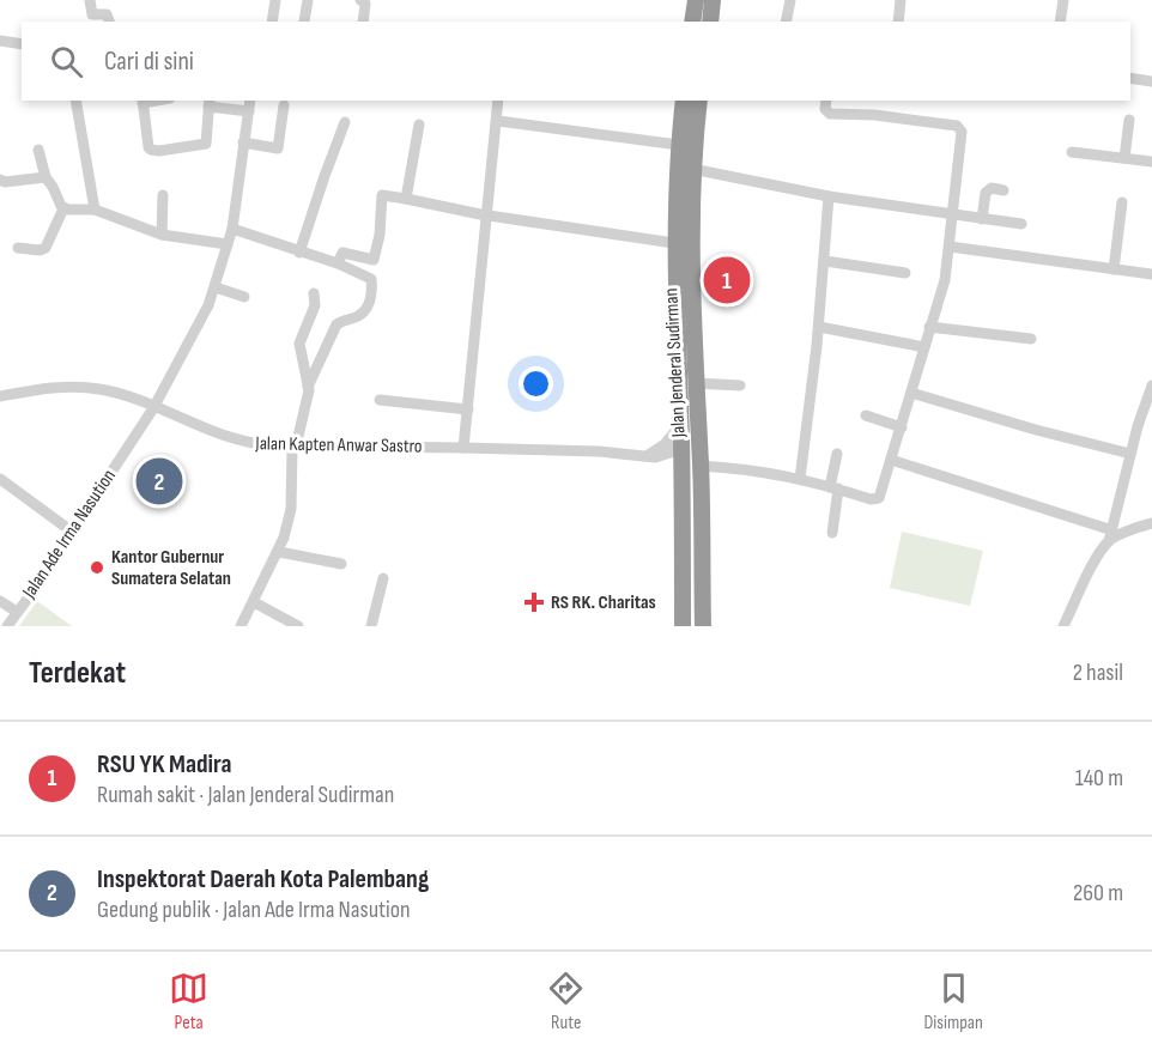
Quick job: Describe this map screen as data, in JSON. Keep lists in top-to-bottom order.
{
  "streets": {
    "highway": ["Jalan Jenderal Sudirman"],
    "street": ["Jalan Kapten Anwar Sastro", "Jalan Ade Irma Nasution"]
  },
  "crossings": [
    ["Jalan Jenderal Sudirman", "Jalan Kapten Anwar Sastro"],
    ["Jalan Kapten Anwar Sastro", "Jalan Ade Irma Nasution"]
  ],
  "places": {
    "other": ["Kantor Gubernur Sumatera Selatan"],
    "health": ["RS RK. Charitas"]
  },
  "page": {
    "search": "Cari di sini",
    "pins": ["1", "2"],
    "heading": ["Terdekat", "2 hasil"],
    "list": [
      {
        "mark": "1",
        "name": "RSU YK Madira",
        "note": "Rumah sakit · Jalan Jenderal Sudirman",
        "value": "140 m"
      },
      {
        "mark": "2",
        "name": "Inspektorat Daerah Kota Palembang",
        "note": "Gedung publik · Jalan Ade Irma Nasution",
        "value": "260 m"
      }
    ],
    "nav": ["Peta", "Rute", "Disimpan"]
  }
}
